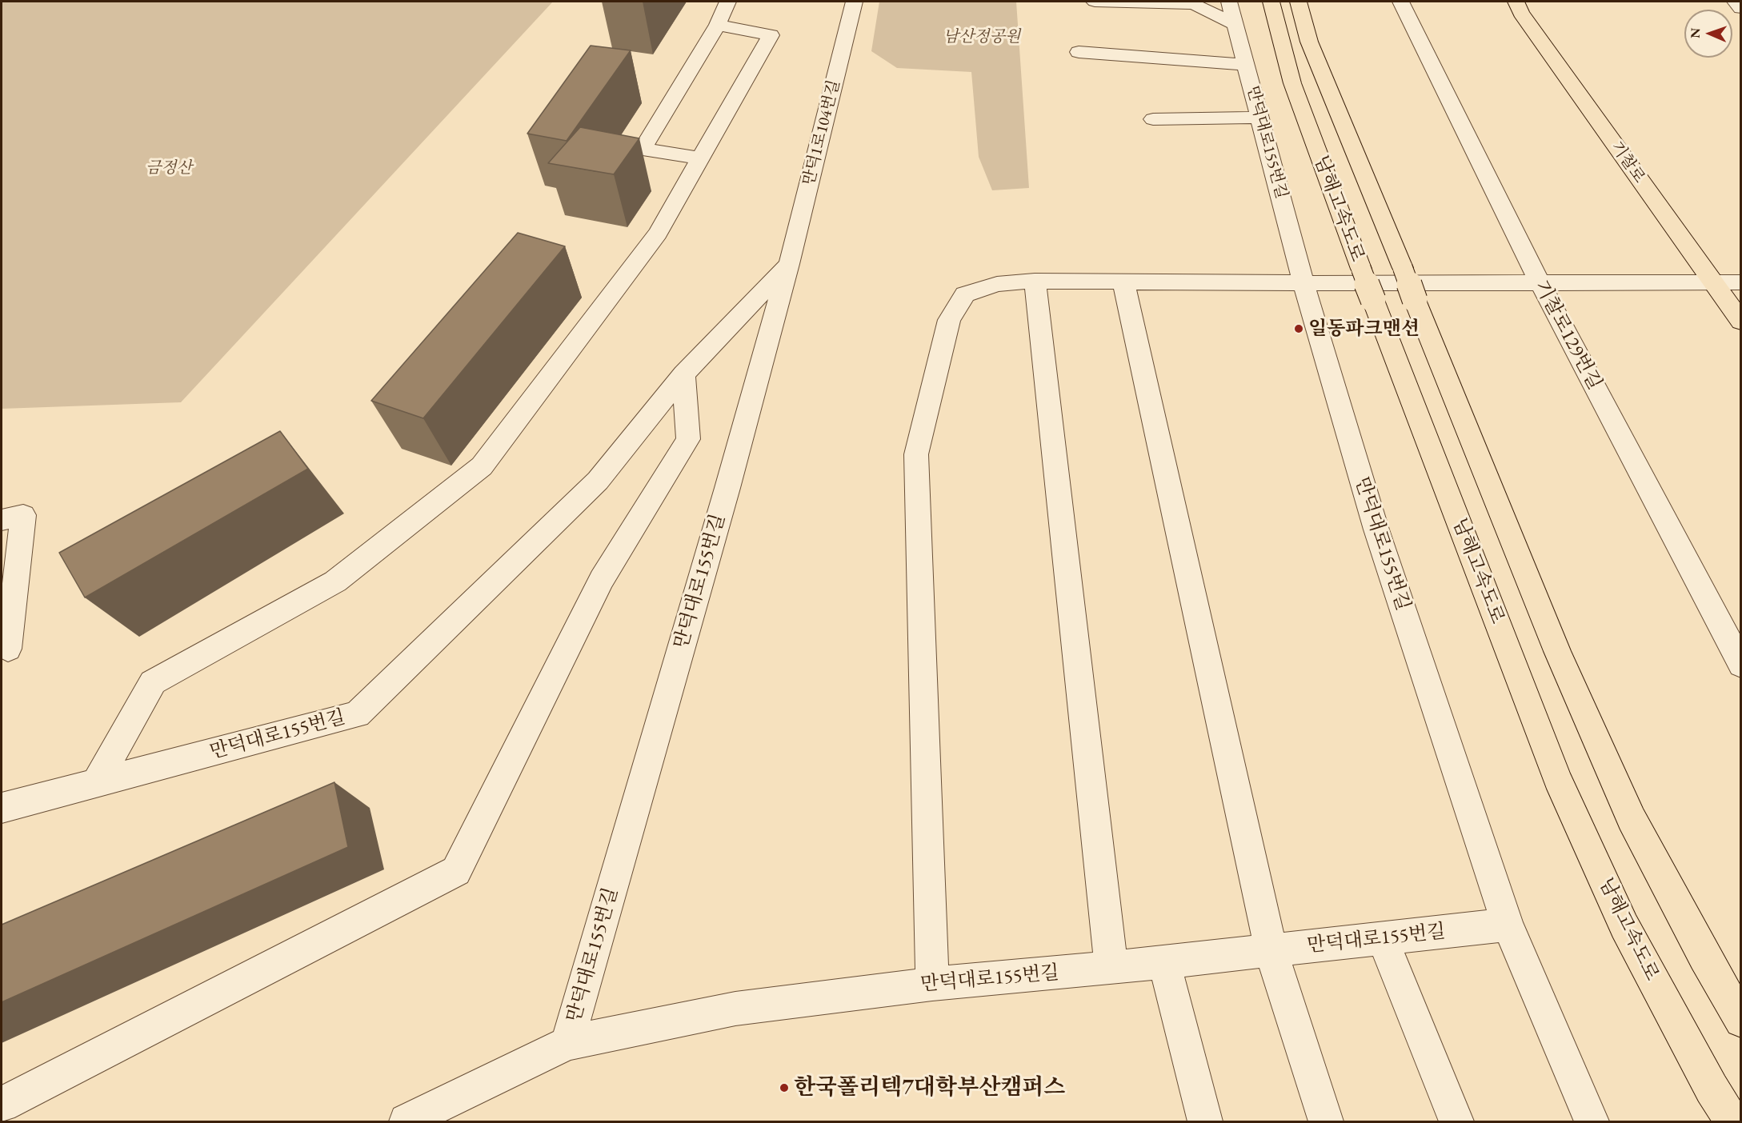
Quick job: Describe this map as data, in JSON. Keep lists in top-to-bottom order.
{
  "streets": {
    "main road": ["기찰로", "남해고속도로"],
    "street": ["만덕1로104번길", "만덕대로155번길", "기찰로129번길"]
  },
  "crossings": [
    ["만덕1로104번길", "만덕대로155번길"]
  ],
  "parks": ["남산정공원", "금정산"],
  "places": ["일동파크맨션", "한국폴리텍7대학부산캠퍼스"],
  "north": "left"
}
